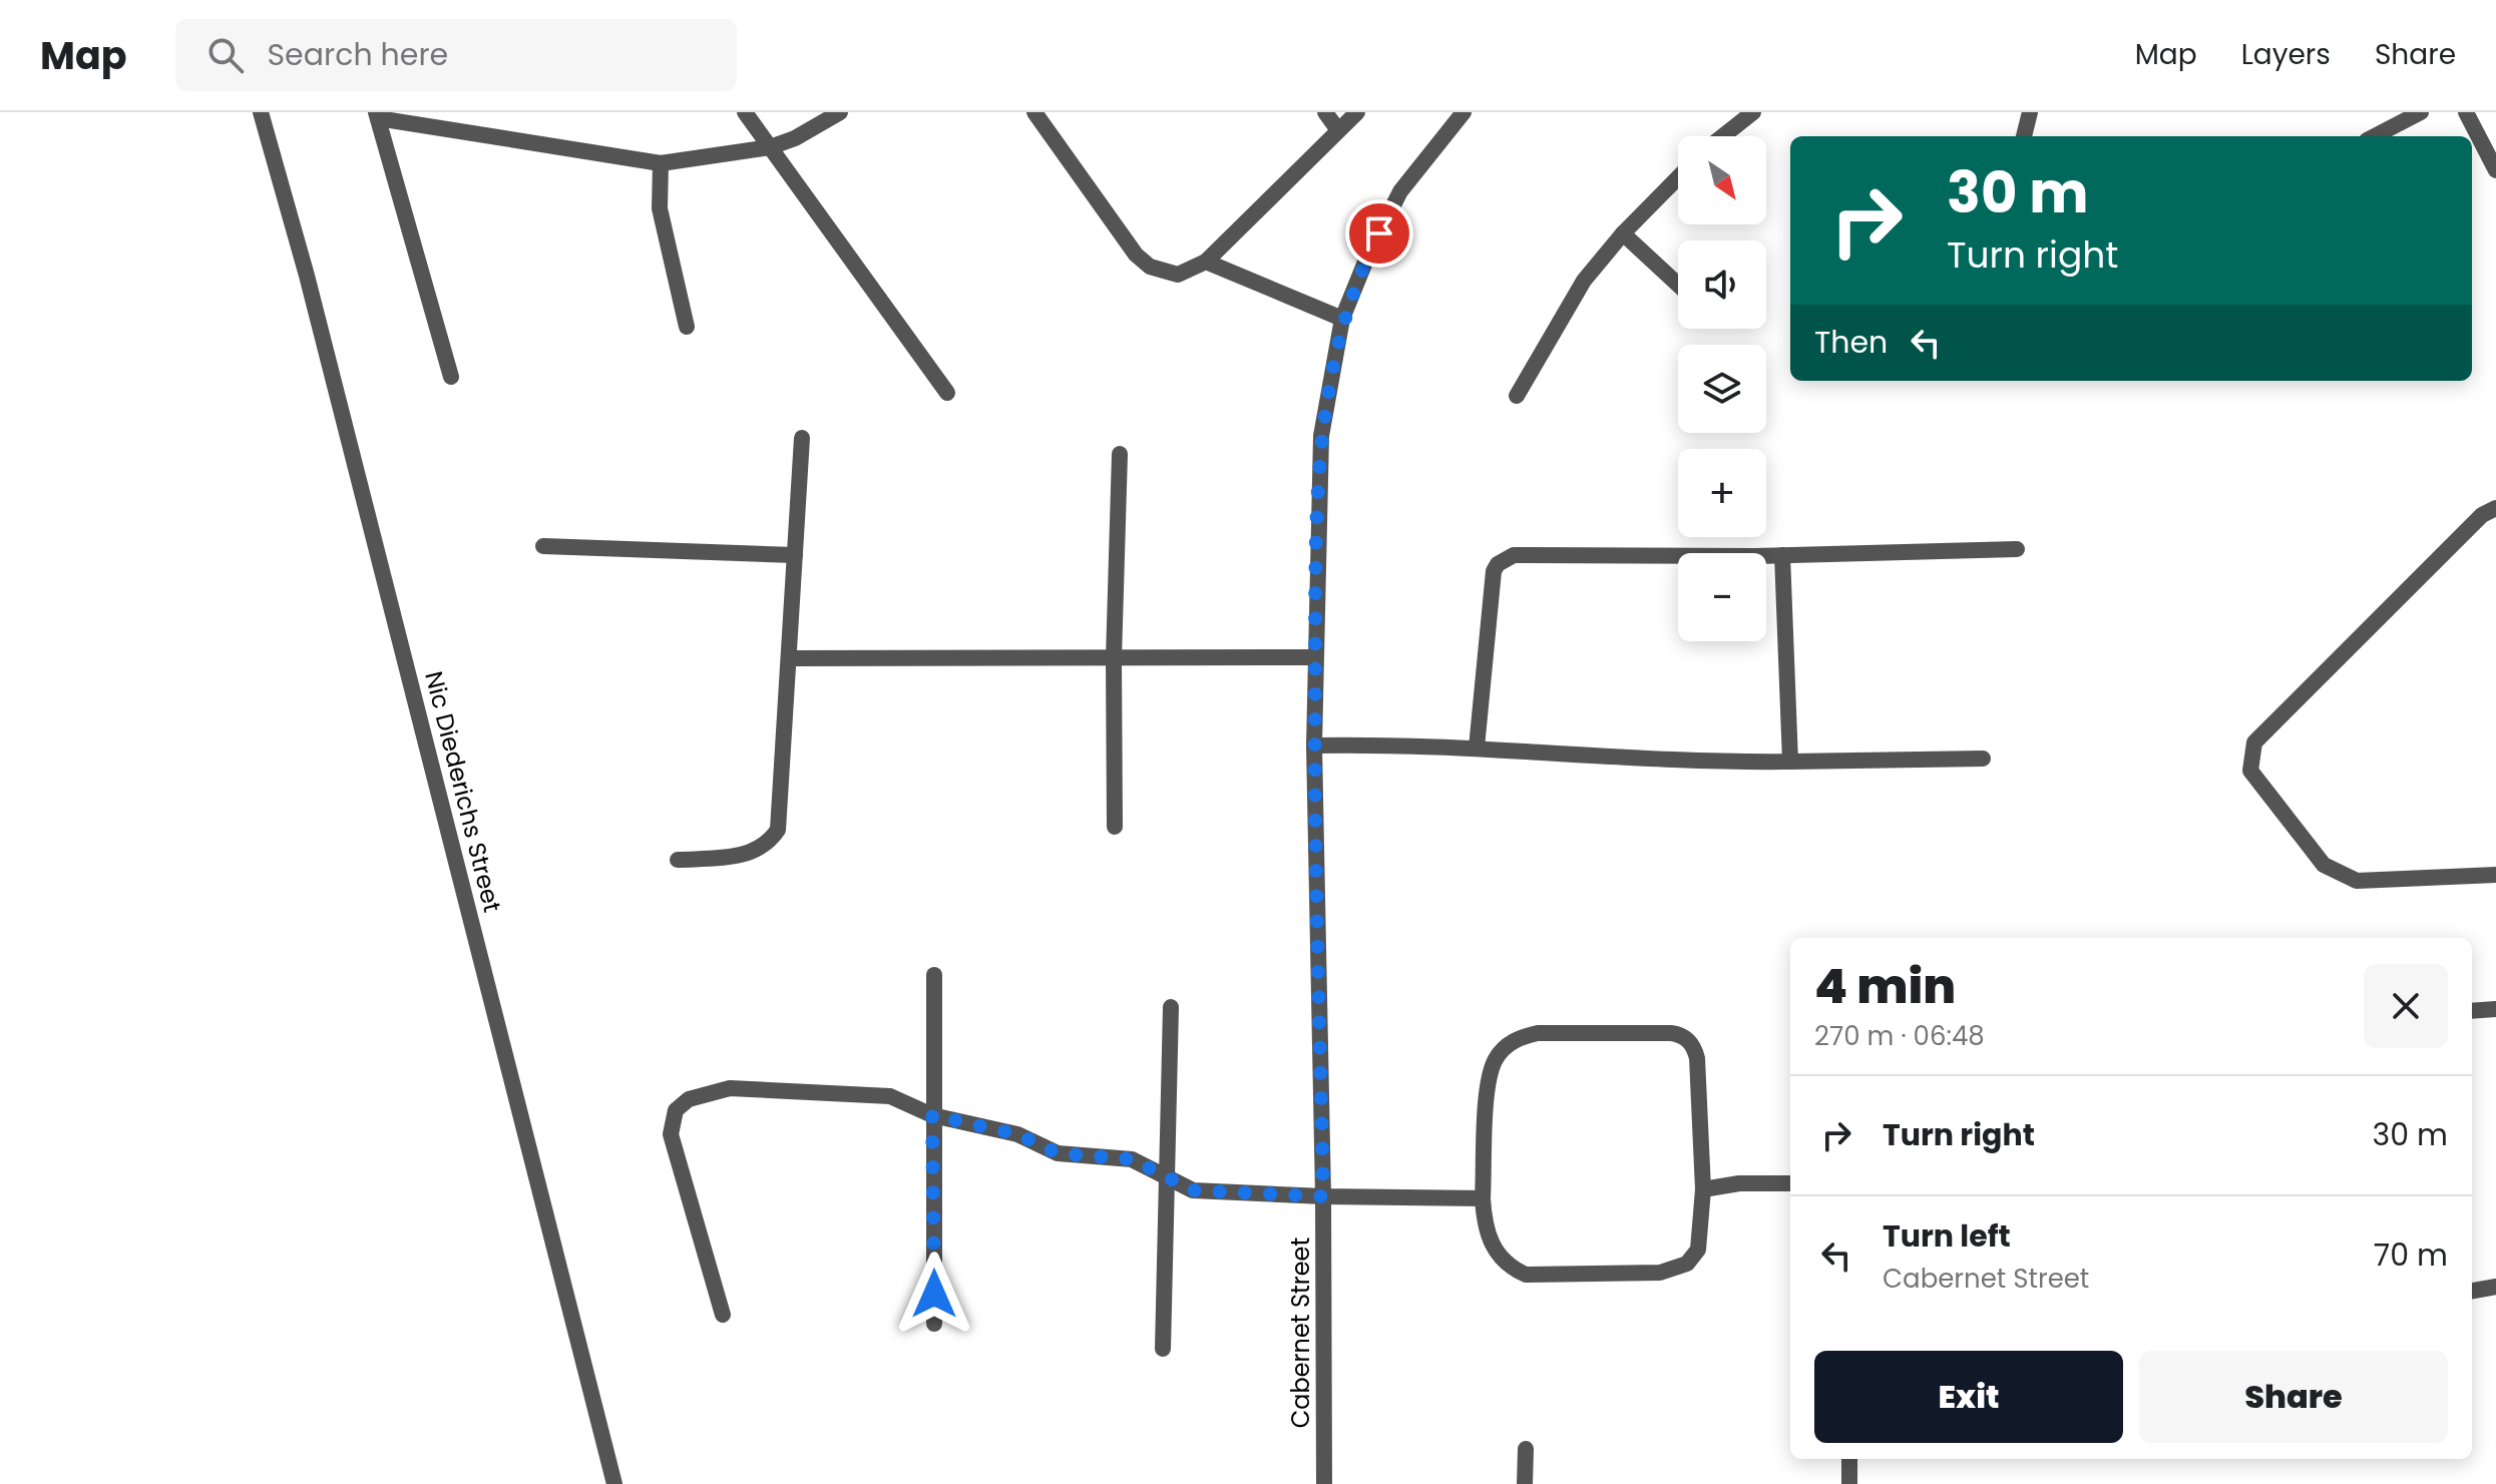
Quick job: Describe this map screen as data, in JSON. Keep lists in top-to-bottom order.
{
  "streets": {
    "street": ["Nic Diederichs Street", "Cabernet Street"]
  },
  "north": "bottom right",
  "page": {
    "header": "Map",
    "search": "Search here",
    "nav": ["Map", "Layers", "Share"],
    "map_buttons": ["+", "−"],
    "turn": ["30 m", "Turn right"],
    "then": "Then",
    "heading": ["4 min", "270 m · 06:48"],
    "list": [
      {
        "name": "Turn right",
        "value": "30 m"
      },
      {
        "name": "Turn left",
        "note": "Cabernet Street",
        "value": "70 m"
      }
    ],
    "buttons": ["Exit", "Share"]
  }
}
